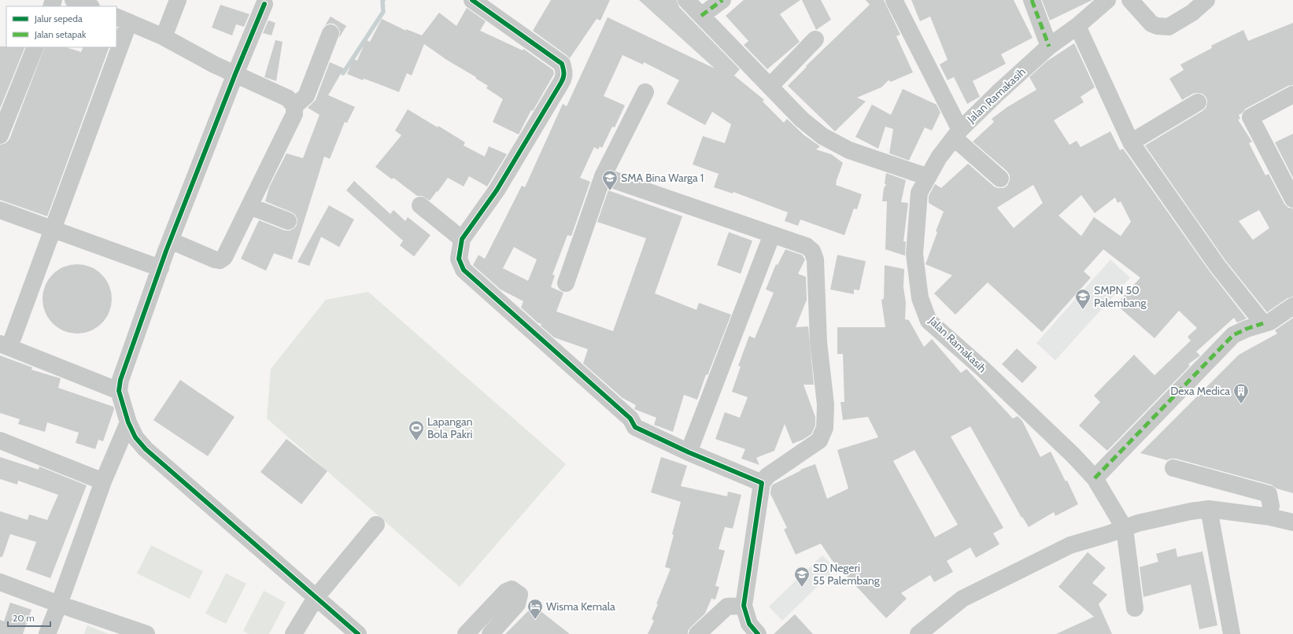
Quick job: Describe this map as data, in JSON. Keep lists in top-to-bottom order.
{
  "streets": {
    "street": ["Jalan Ramakasih"]
  },
  "places": {
    "school or university": ["SMA Bina Warga 1", "SMPN 50 Palembang", "SD Negeri 55 Palembang"],
    "building": ["Dexa Medica"],
    "sports": ["Lapangan Bola Pakri"],
    "hotel": ["Wisma Kemala"]
  },
  "legend": ["Jalur sepeda", "Jalan setapak"],
  "scale_bar": "20 m"
}
